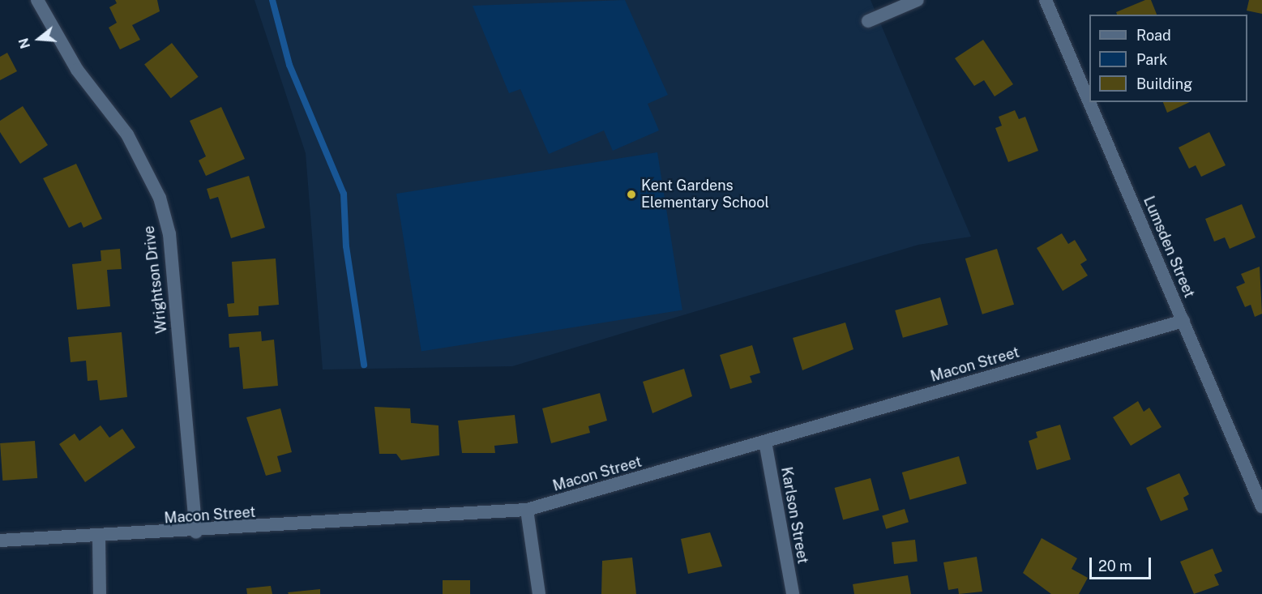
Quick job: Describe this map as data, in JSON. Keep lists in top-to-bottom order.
{
  "streets": {
    "street": [
      "Lumsden Street",
      "Wrightson Drive",
      "Macon Street",
      "Karlson Street"
    ]
  },
  "crossings": [
    ["Lumsden Street", "Macon Street"],
    ["Wrightson Drive", "Macon Street"],
    ["Macon Street", "Karlson Street"]
  ],
  "places": ["Kent Gardens Elementary School"],
  "legend": ["Road", "Park", "Building"],
  "scale_bar": "20 m",
  "north": "left"
}
